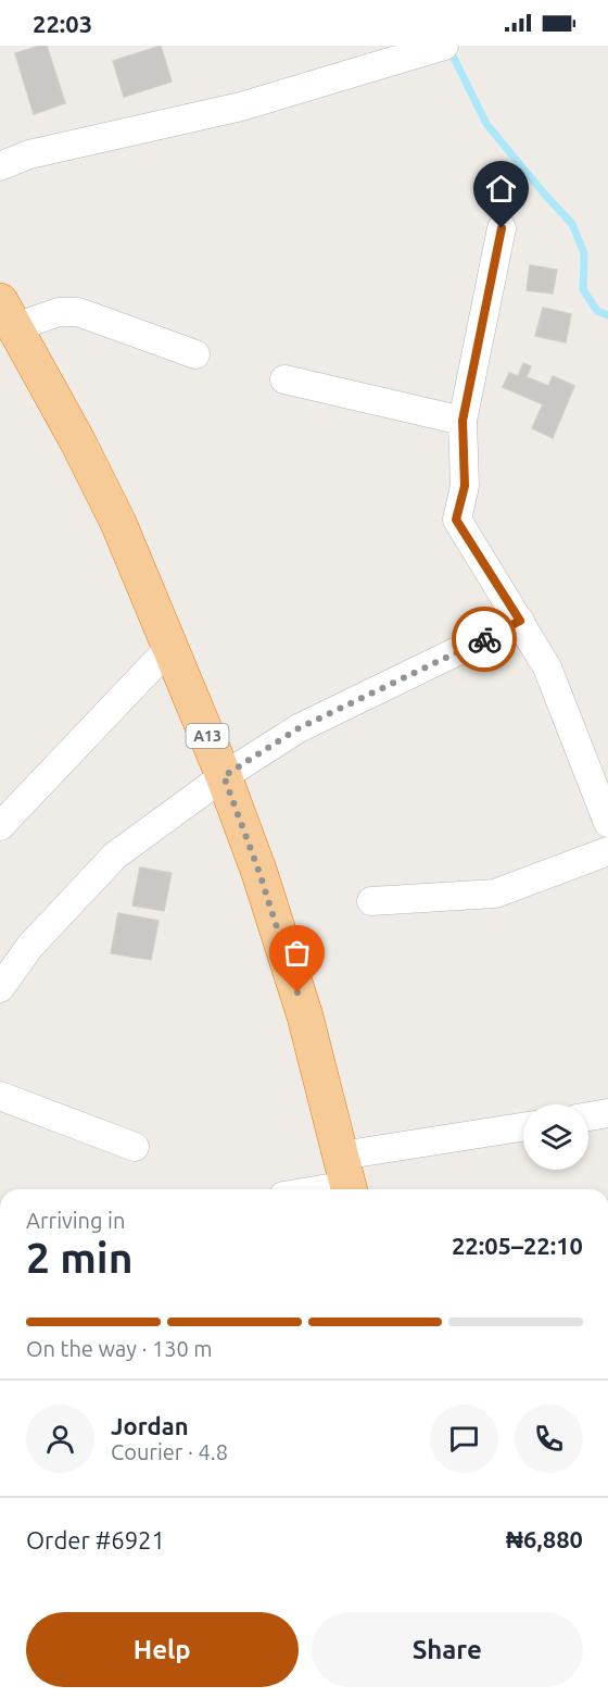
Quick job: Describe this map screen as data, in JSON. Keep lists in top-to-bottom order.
{
  "streets": {
    "highway": ["A13"]
  },
  "page": {
    "status": "22:03",
    "heading": ["2 min", "Arriving in", "22:05–22:10"],
    "panel": [
      "Jordan",
      "Courier · 4.8",
      "Order #6921",
      "₦6,880"
    ],
    "bar": "On the way · 130 m",
    "buttons": ["Help", "Share"]
  }
}
